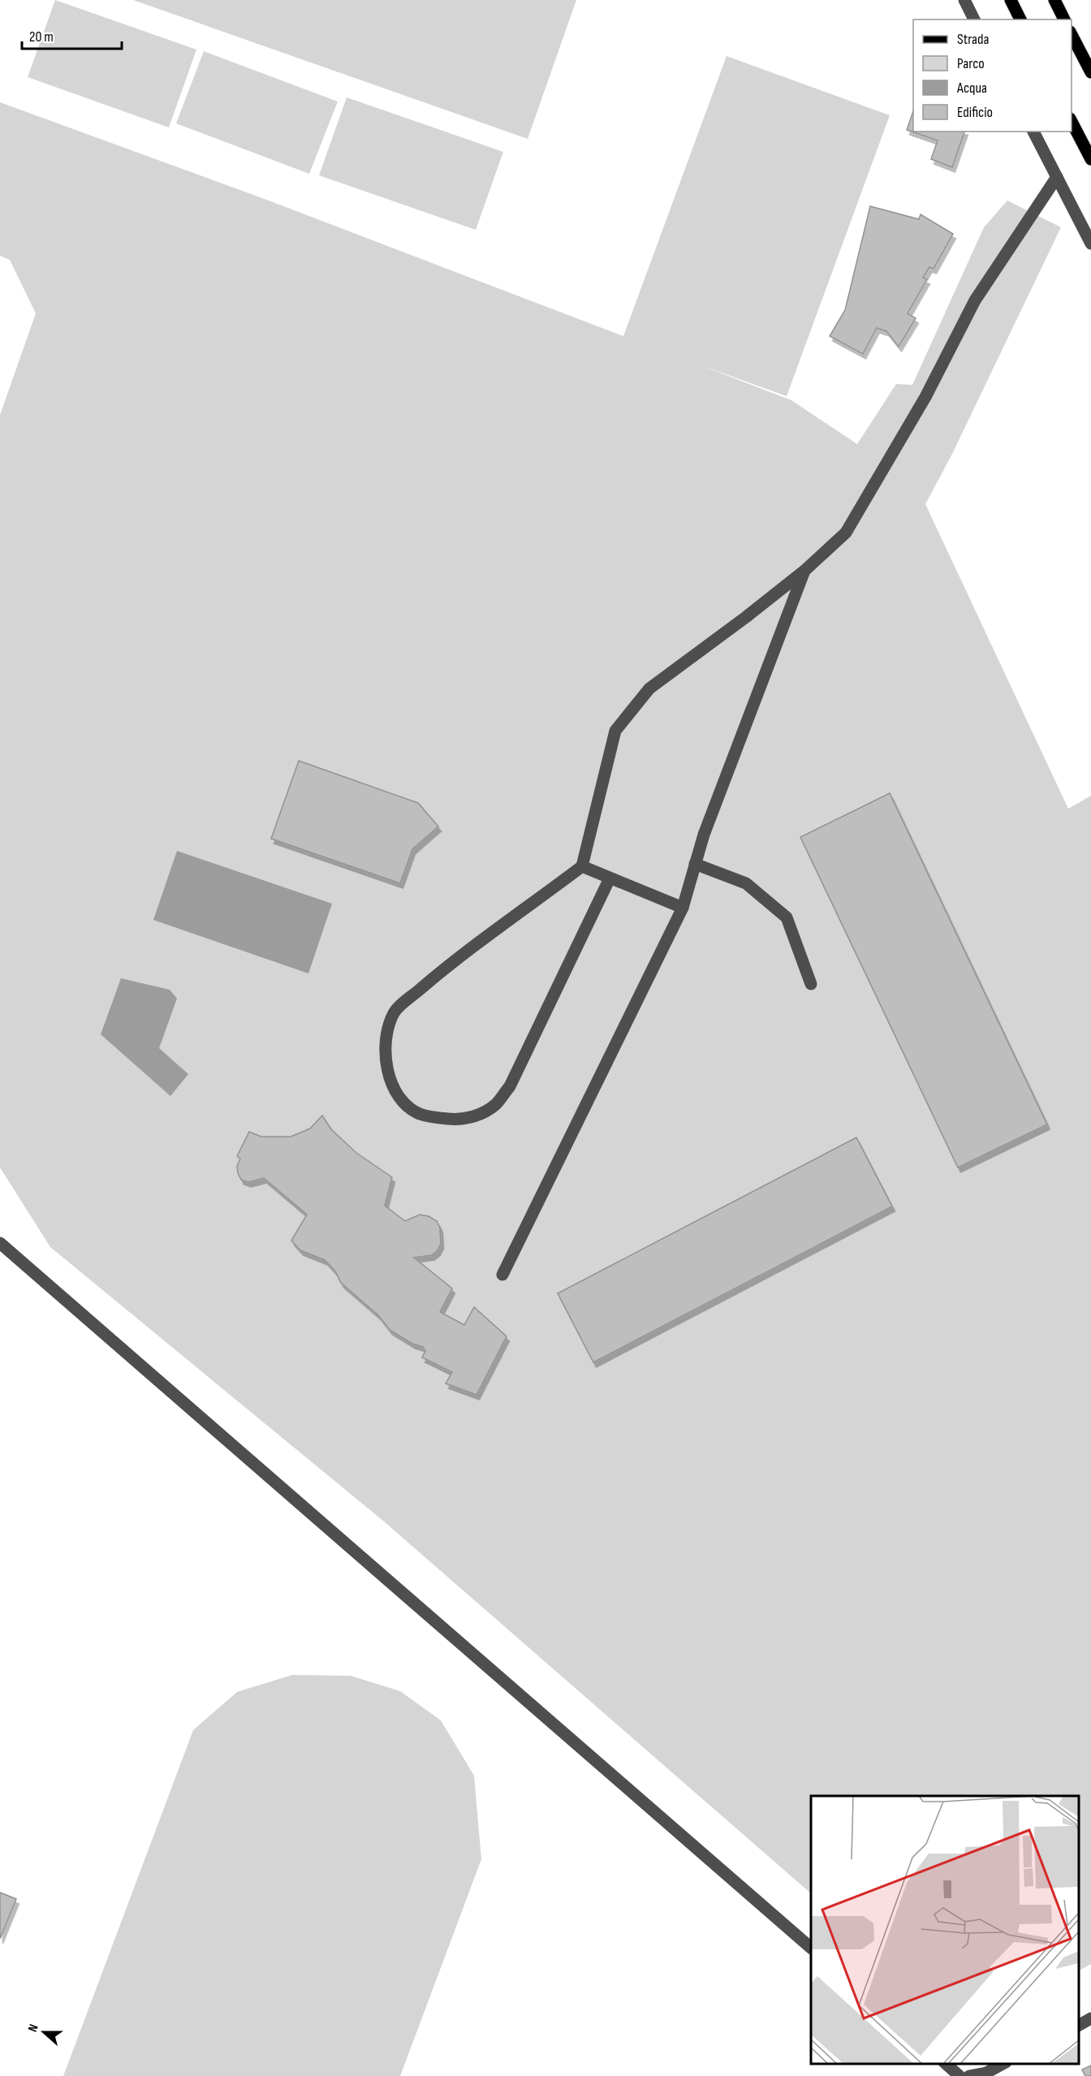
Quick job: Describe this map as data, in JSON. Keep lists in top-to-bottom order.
{
  "legend": [
    "Strada",
    "Parco",
    "Acqua",
    "Edificio"
  ],
  "scale_bar": "20 m",
  "north": "left"
}
